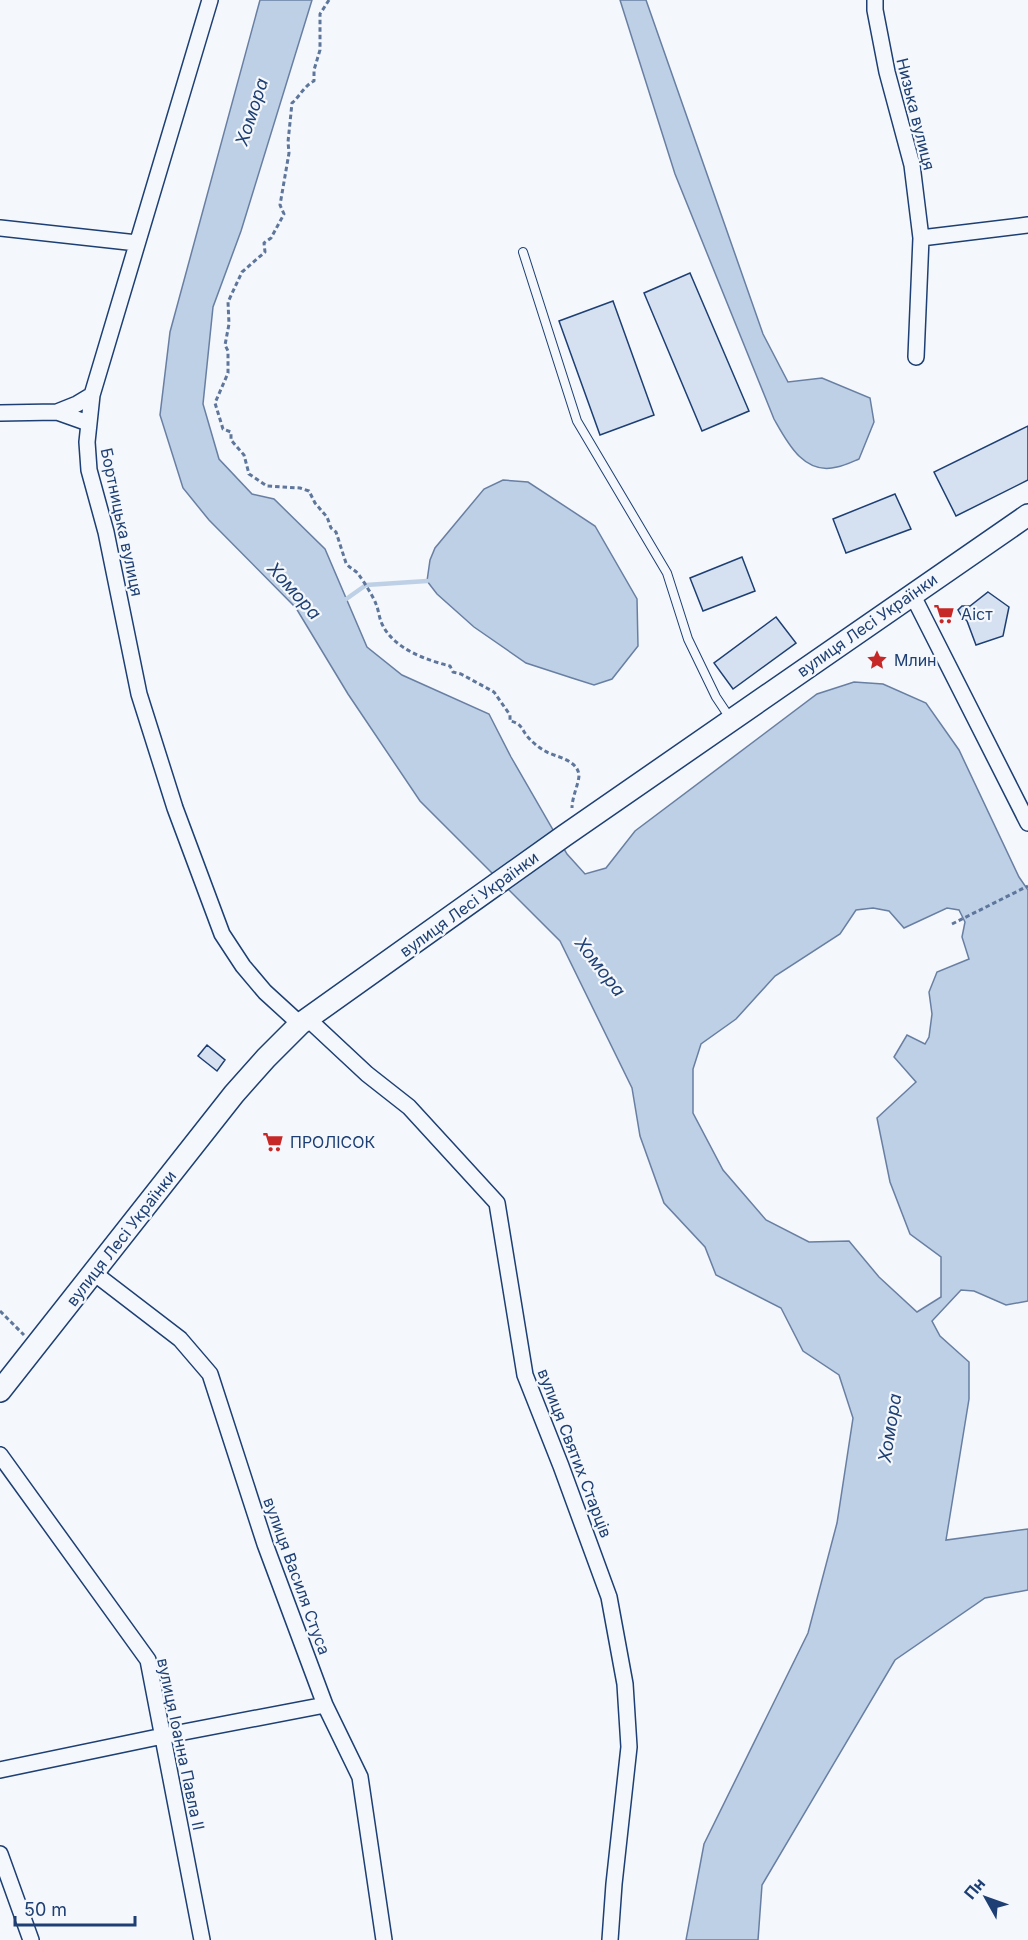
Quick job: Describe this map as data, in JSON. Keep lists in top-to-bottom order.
{
  "streets": {
    "main road": ["вулиця Лесі Українки"],
    "street": [
      "Низька вулиця",
      "Бортницька вулиця",
      "вулиця Святих Старців",
      "вулиця Василя Стуса",
      "вулиця Іоанна Павла II"
    ]
  },
  "crossings": [
    ["Бортницька вулиця", "вулиця Лесі Українки"],
    ["Бортницька вулиця", "вулиця Святих Старців"],
    ["вулиця Лесі Українки", "вулиця Святих Старців"],
    ["вулиця Лесі Українки", "вулиця Василя Стуса"]
  ],
  "water": ["Хомора"],
  "places": {
    "supermarket": ["Аіст", "ПРОЛІСОК"],
    "place": ["Млин"]
  },
  "scale_bar": "50 m",
  "north": "top left"
}
